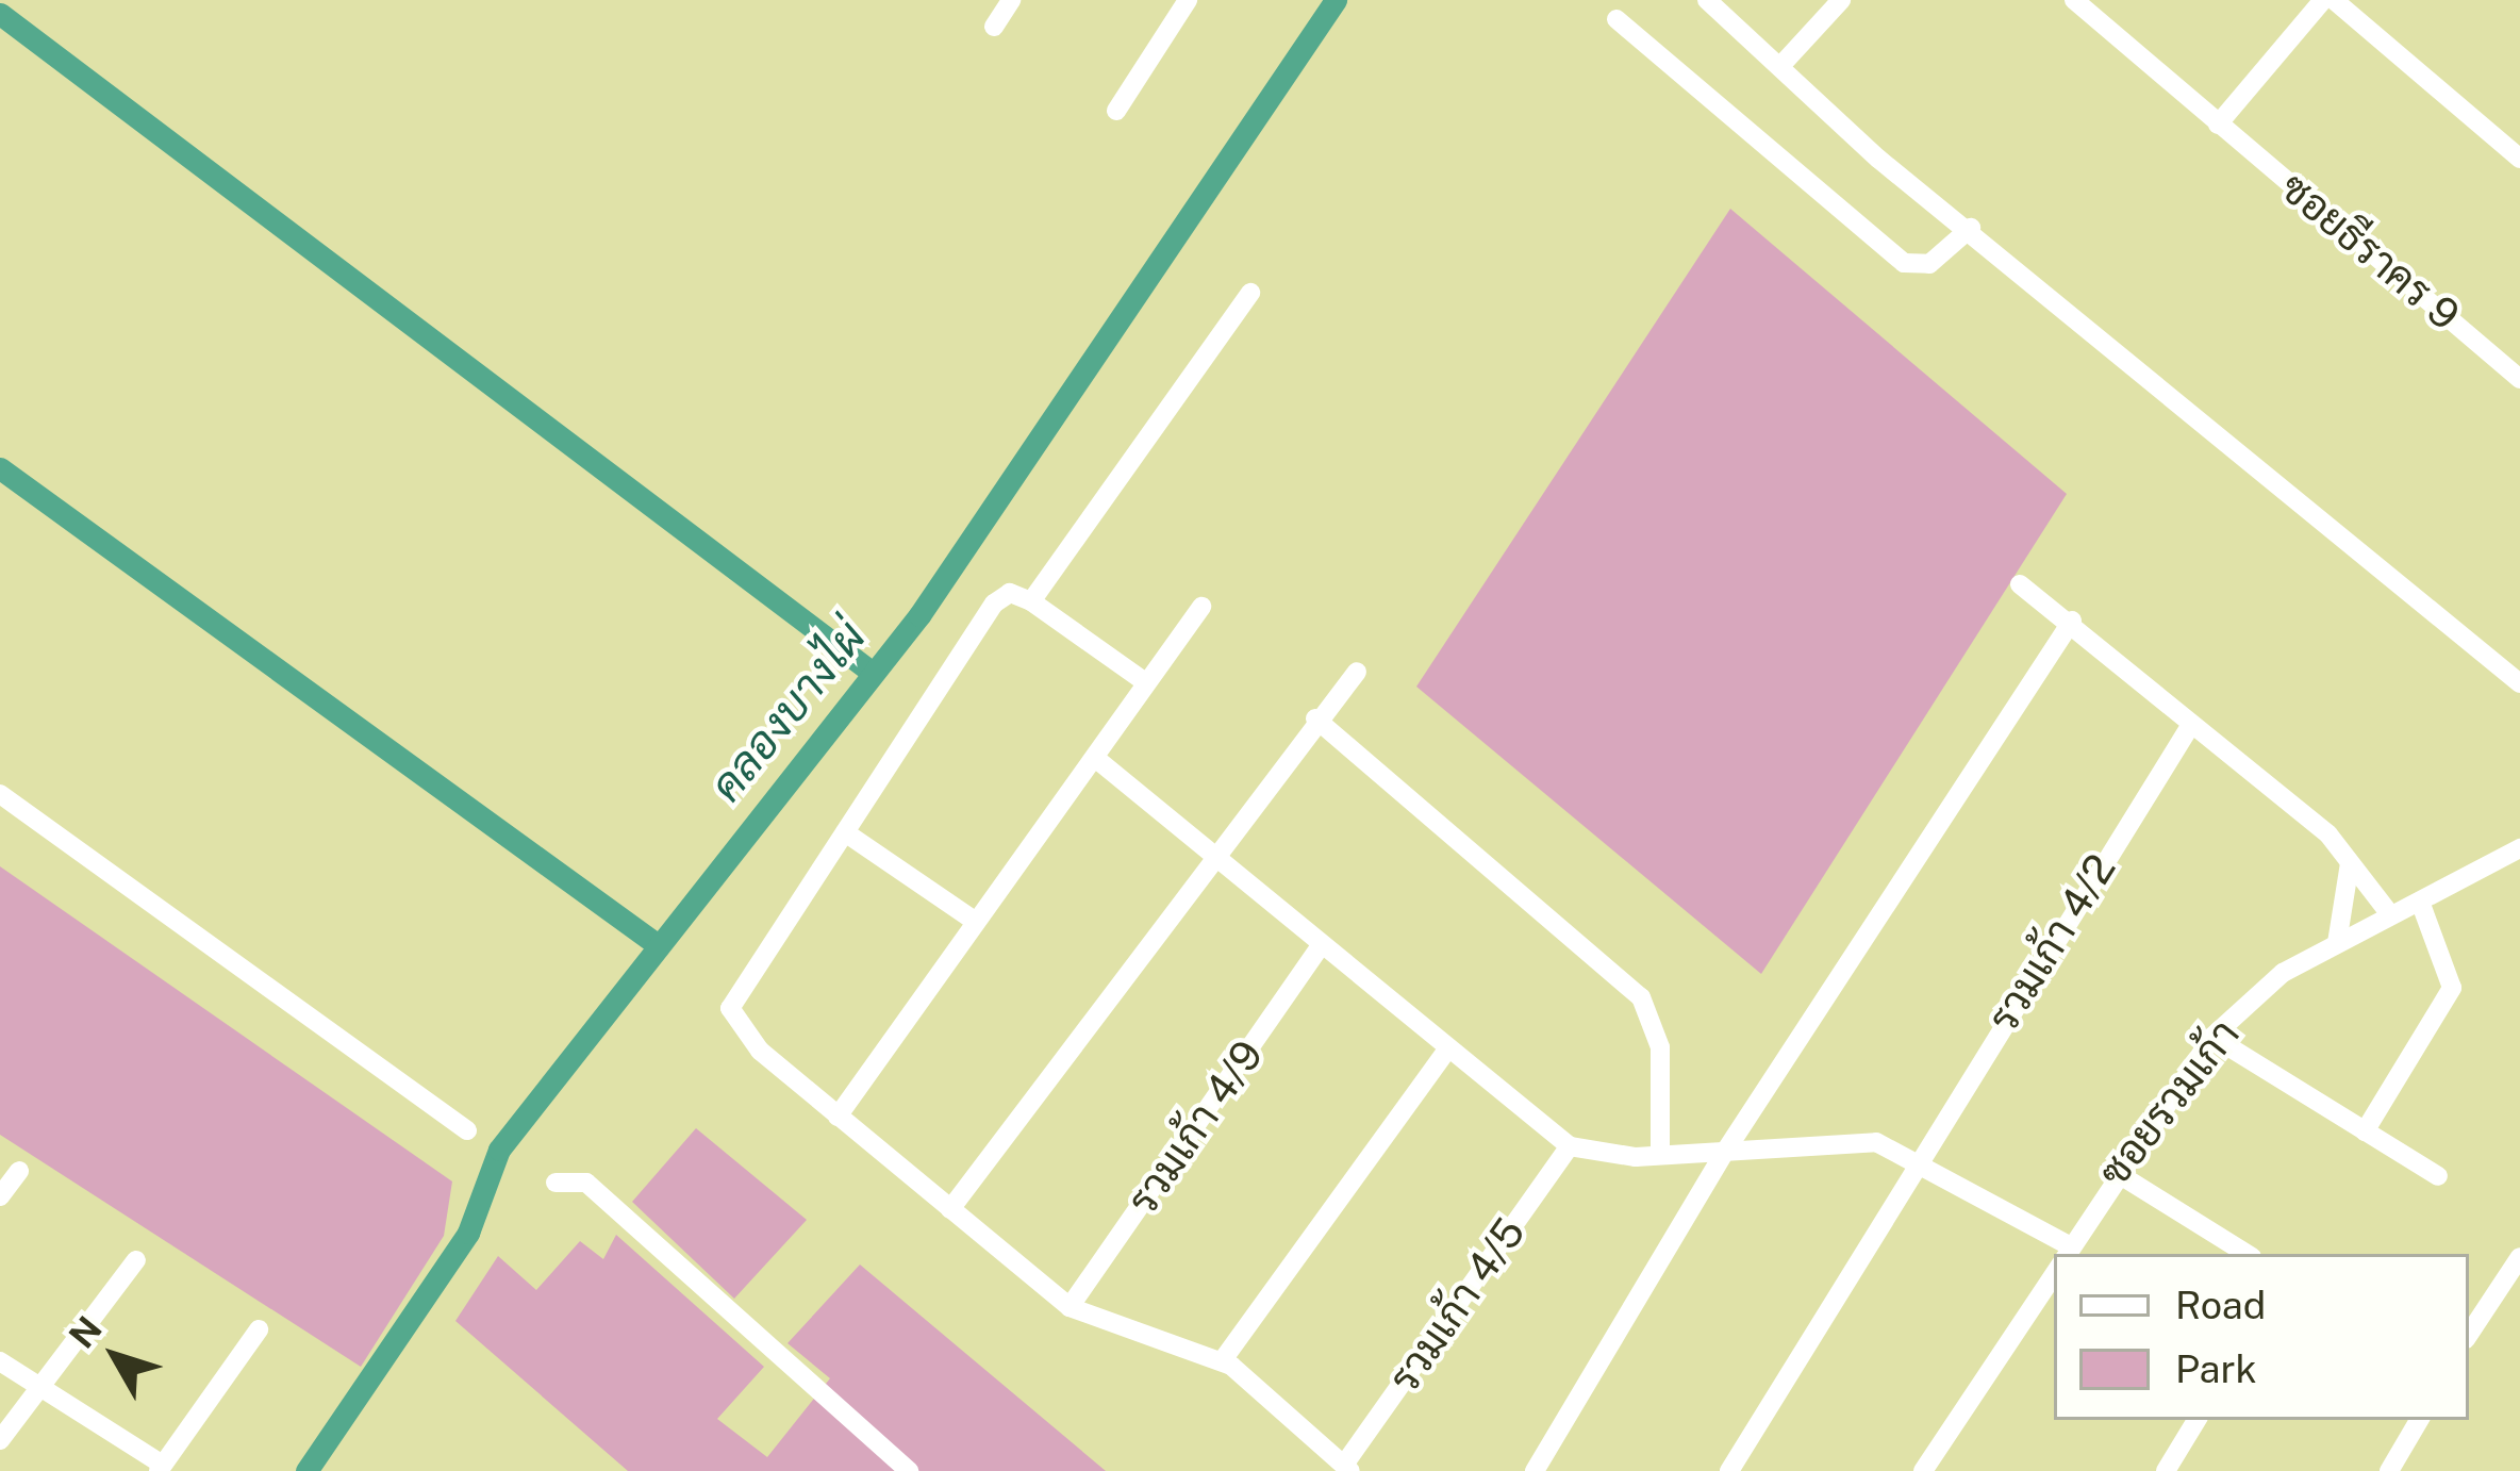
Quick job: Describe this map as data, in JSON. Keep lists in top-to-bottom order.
{
  "streets": {
    "street": [
      "ซอยธีราคร 9",
      "รวมเก้า 4/2",
      "ซอยรวมเก้า",
      "รวมเก้า 4/9",
      "รวมเก้า 4/5"
    ]
  },
  "water": ["คลองบางไผ่"],
  "legend": ["Road", "Park"],
  "north": "top left"
}
